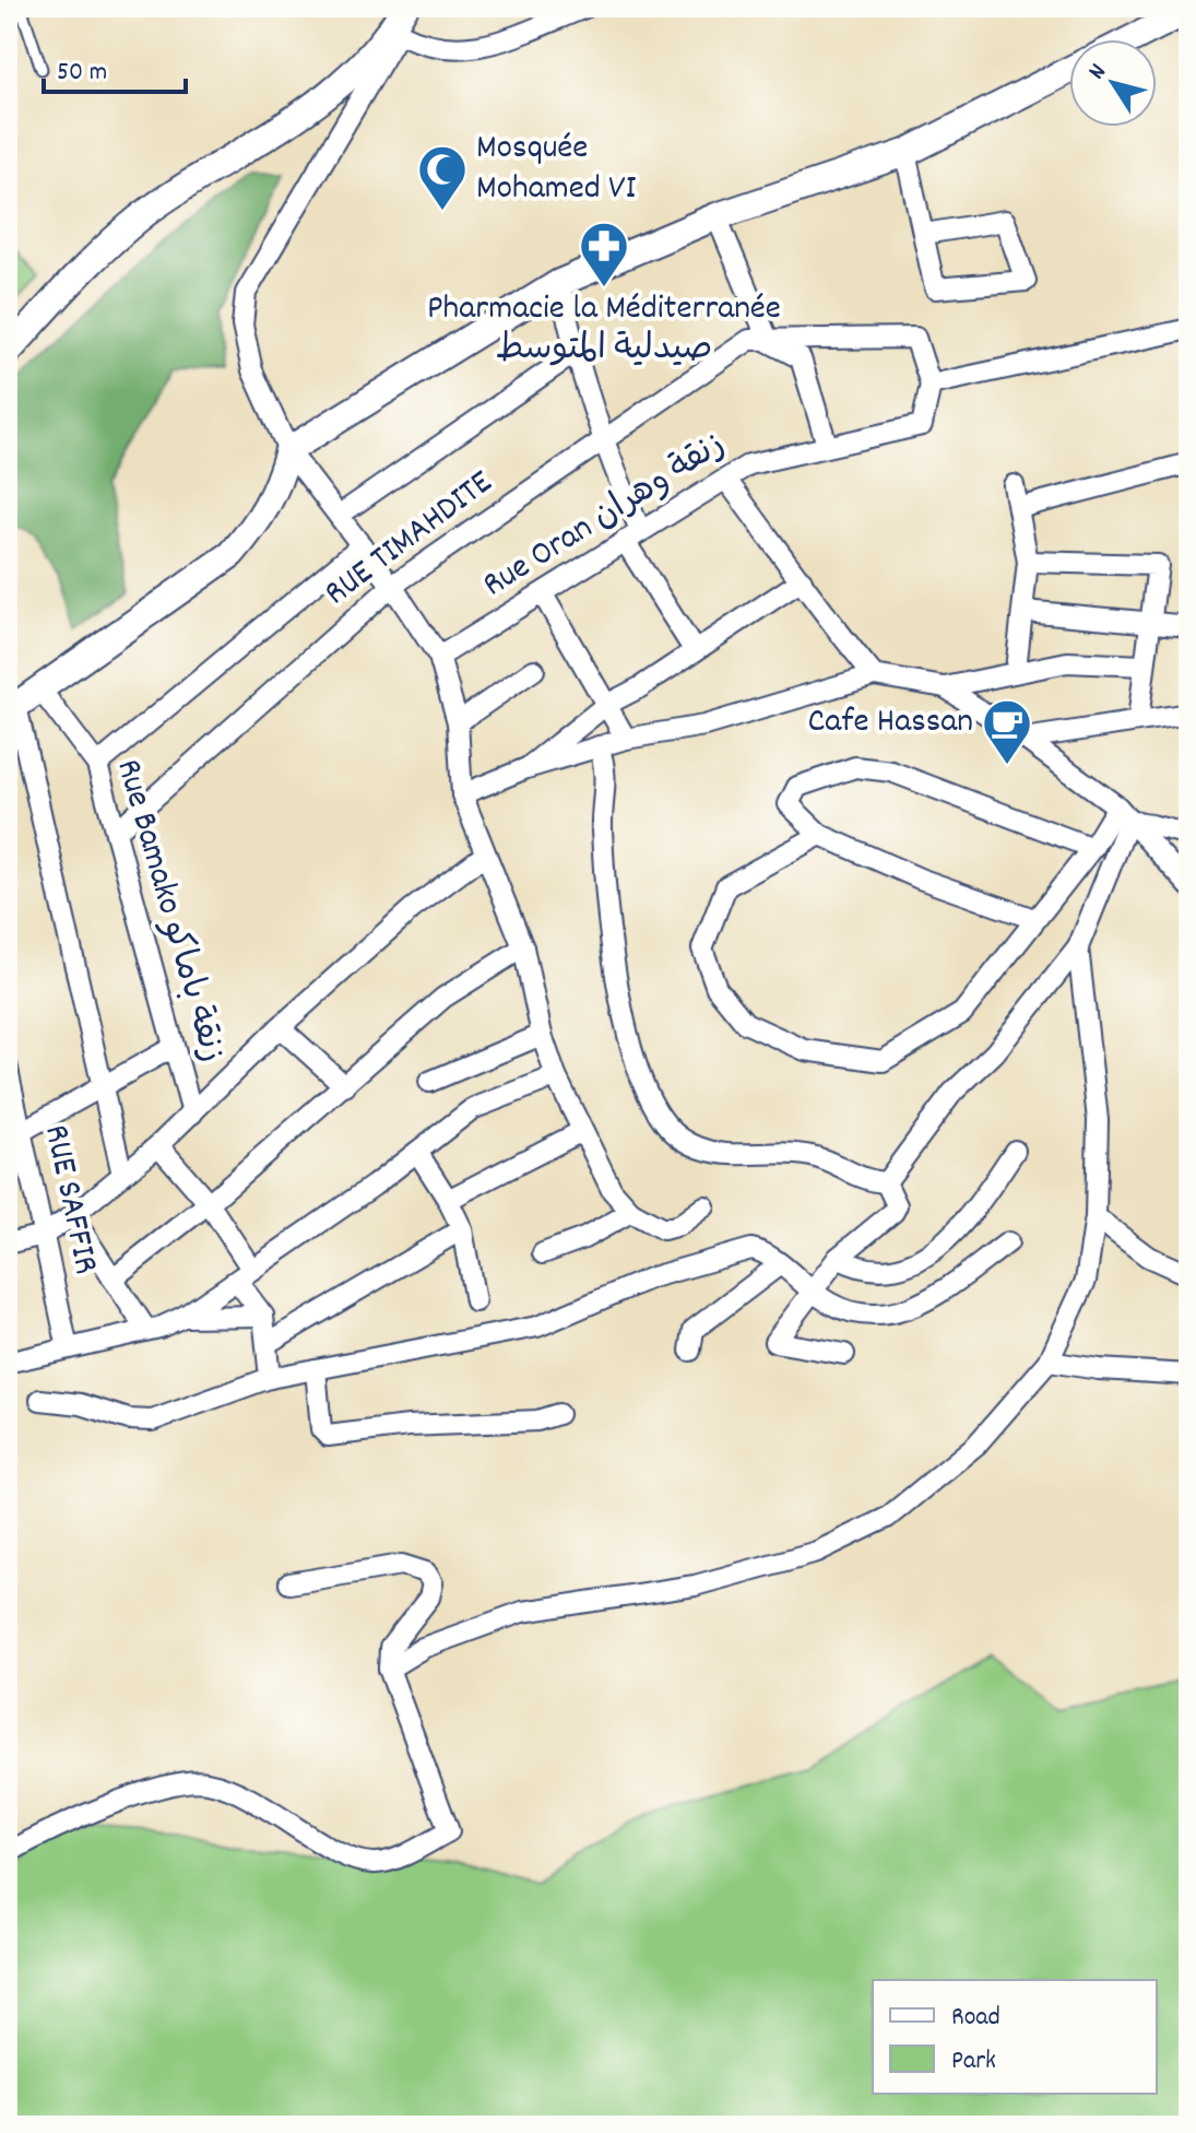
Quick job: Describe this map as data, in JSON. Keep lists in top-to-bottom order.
{
  "streets": {
    "street": [
      "Rue Oran زنقة وهران",
      "RUE TIMAHDITE",
      "Rue Bamako زنقة باماكو",
      "RUE SAFFIR"
    ]
  },
  "crossings": [
    ["Rue Oran زنقة وهران", "RUE TIMAHDITE"],
    ["RUE TIMAHDITE", "Rue Bamako زنقة باماكو"]
  ],
  "places": {
    "mosque": ["Mosquée Mohamed VI"],
    "pharmacy": ["Pharmacie la Méditerranée صيدلية المتوسط"],
    "cafe": ["Cafe Hassan"]
  },
  "legend": ["Road", "Park"],
  "scale_bar": "50 m",
  "north": "top left"
}
